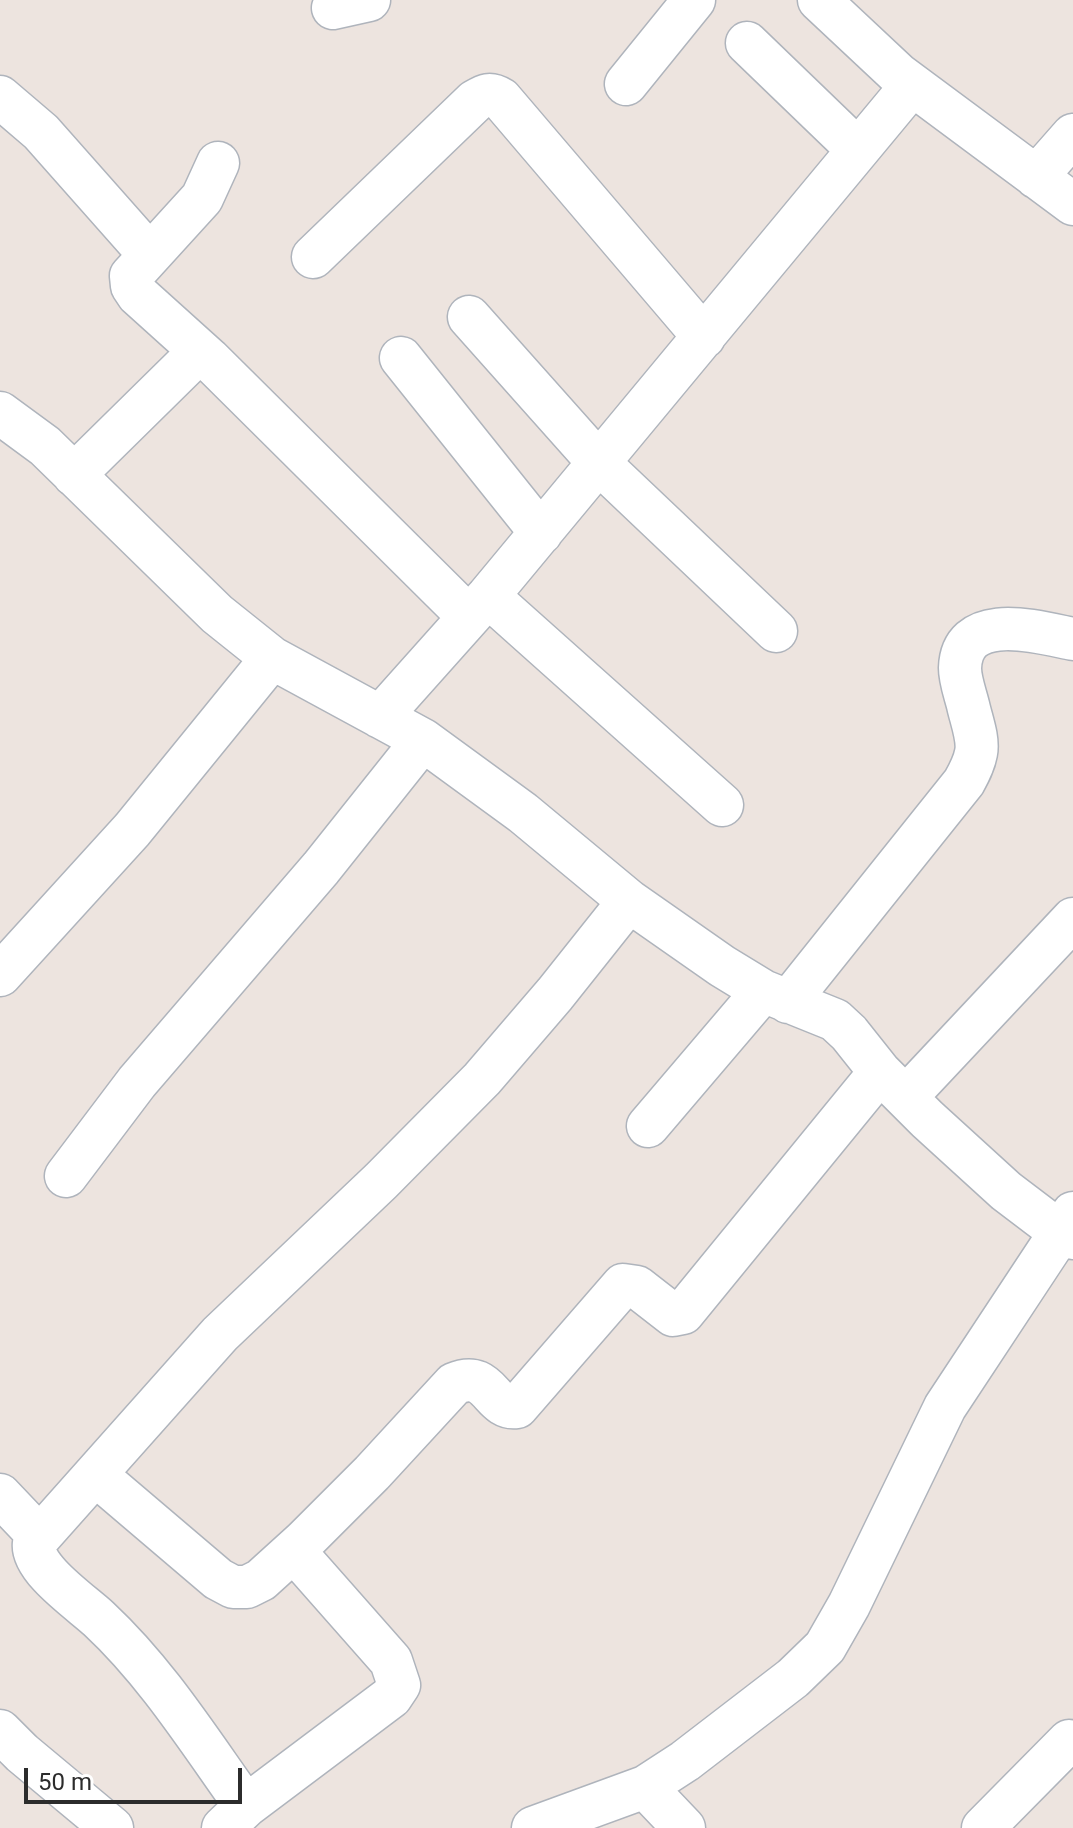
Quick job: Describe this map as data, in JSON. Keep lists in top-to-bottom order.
{
  "scale_bar": "50 m"
}
